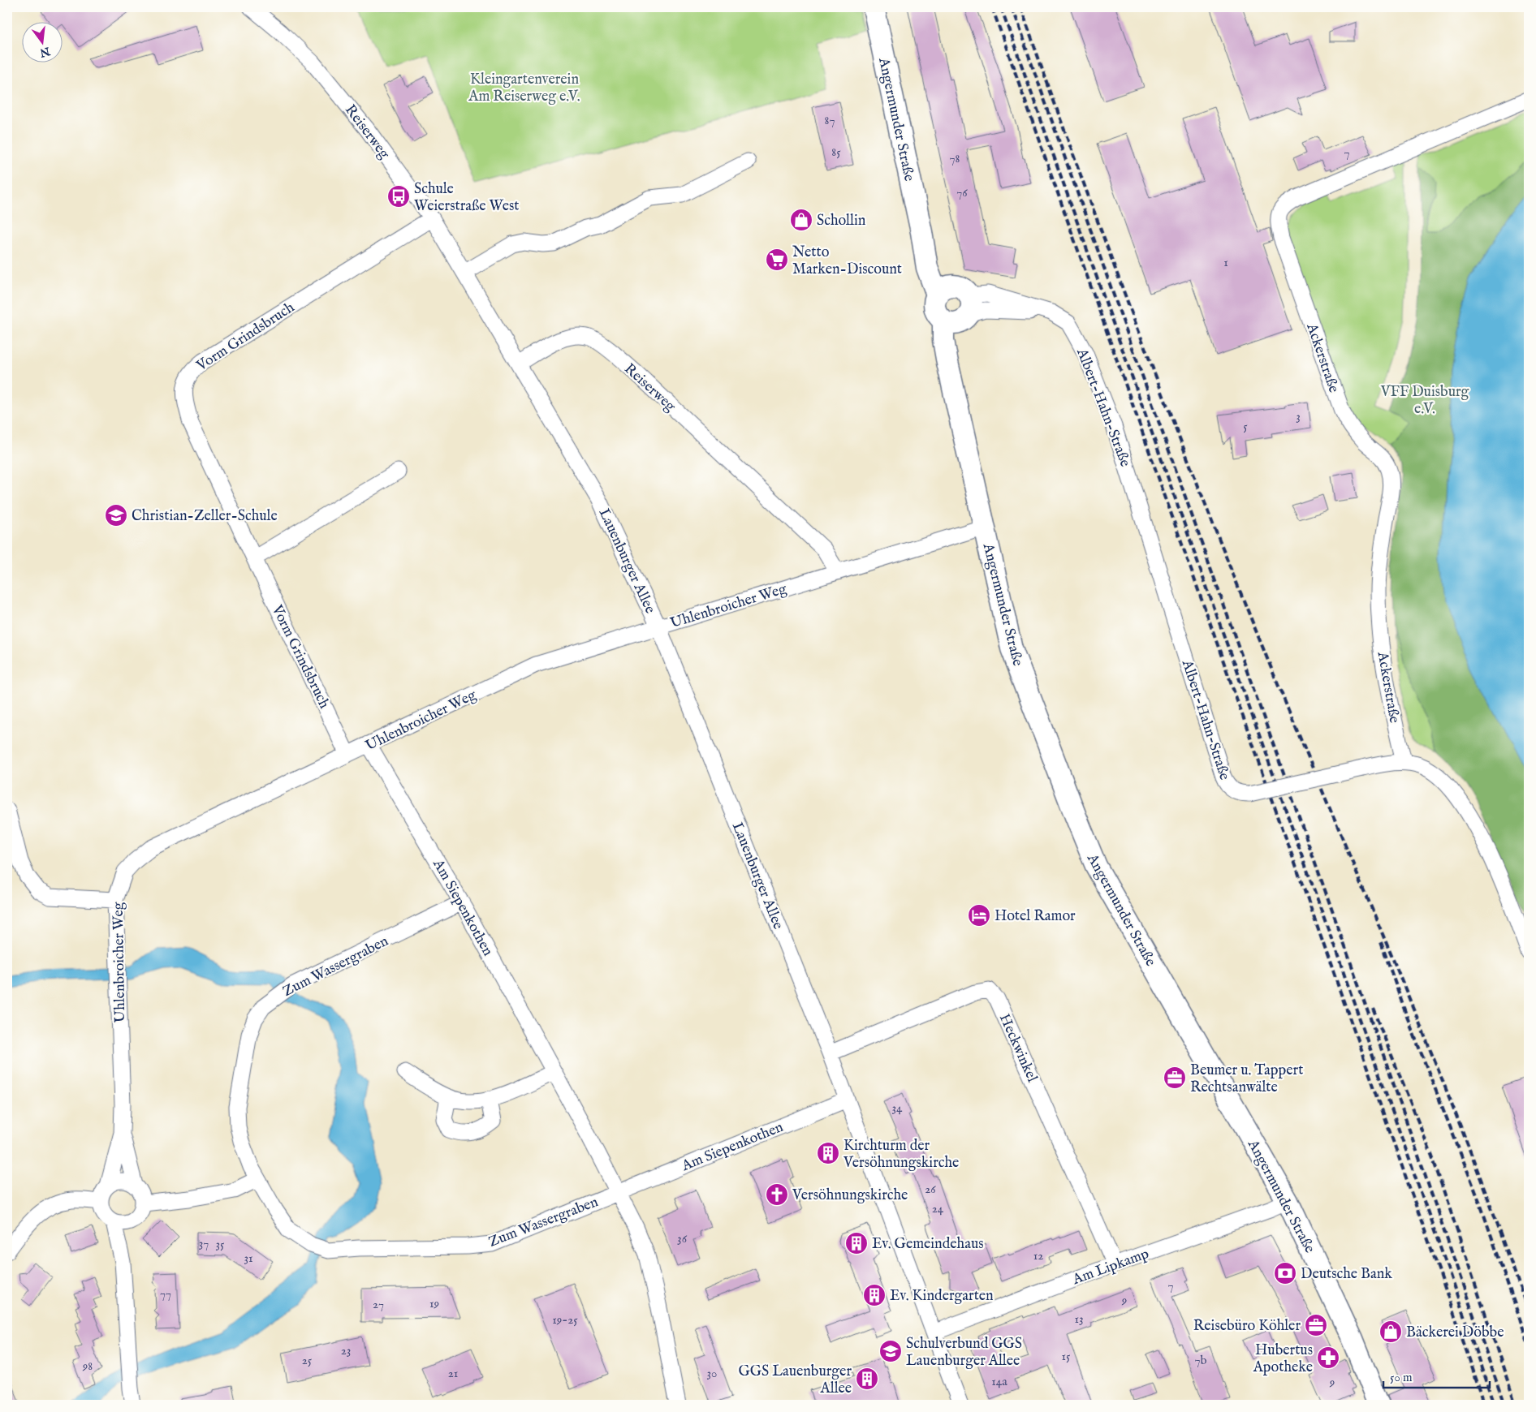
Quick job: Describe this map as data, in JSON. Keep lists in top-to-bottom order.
{
  "streets": {
    "main road": ["Angermunder Straße"],
    "street": [
      "Reiserweg",
      "Vorm Grindsbruch",
      "Ackerstraße",
      "Albert-Hahn-Straße",
      "Lauenburger Allee",
      "Uhlenbroicher Weg",
      "Am Siepenkothen",
      "Zum Wassergraben",
      "Heckwinkel",
      "Am Lipkamp"
    ]
  },
  "crossings": [
    ["Angermunder Straße", "Albert-Hahn-Straße"],
    ["Angermunder Straße", "Uhlenbroicher Weg"],
    ["Angermunder Straße", "Am Lipkamp"],
    ["Reiserweg", "Vorm Grindsbruch"],
    ["Reiserweg", "Lauenburger Allee"],
    ["Reiserweg", "Uhlenbroicher Weg"],
    ["Vorm Grindsbruch", "Uhlenbroicher Weg"],
    ["Ackerstraße", "Albert-Hahn-Straße"],
    ["Lauenburger Allee", "Uhlenbroicher Weg"],
    ["Lauenburger Allee", "Am Siepenkothen"],
    ["Lauenburger Allee", "Heckwinkel"],
    ["Lauenburger Allee", "Am Lipkamp"],
    ["Uhlenbroicher Weg", "Am Siepenkothen"],
    ["Am Siepenkothen", "Zum Wassergraben"],
    ["Heckwinkel", "Am Lipkamp"]
  ],
  "parks": ["Kleingartenverein Am Reiserweg e.V.", "VFF Duisburg e.V."],
  "places": {
    "bus stop": ["Schule Weierstraße West"],
    "shop": ["Schollin", "Bäckerei Döbbe"],
    "supermarket": ["Netto Marken-Discount"],
    "school or university": ["Christian-Zeller-Schule", "Schulverbund GGS Lauenburger Allee"],
    "hotel": ["Hotel Ramor"],
    "office": ["Beumer u. Tappert Rechtsanwälte", "Reisebüro Köhler"],
    "building": [
      "Kirchturm der Versöhnungskirche",
      "Ev. Gemeindehaus",
      "Ev. Kindergarten",
      "GGS Lauenburger Allee"
    ],
    "church": ["Versöhnungskirche"],
    "bank": ["Deutsche Bank"],
    "pharmacy": ["Hubertus Apotheke"]
  },
  "house_numbers": [
    "87",
    "85",
    "7",
    "78",
    "76",
    "1",
    "3",
    "5",
    "34",
    "26",
    "24",
    "36",
    "37",
    "35",
    "12",
    "31",
    "7",
    "77",
    "9",
    "19",
    "27",
    "13",
    "19-25",
    "23",
    "15",
    "25",
    "7b",
    "98",
    "21",
    "30",
    "14a",
    "9"
  ],
  "scale_bar": "50 m",
  "north": "bottom"
}
